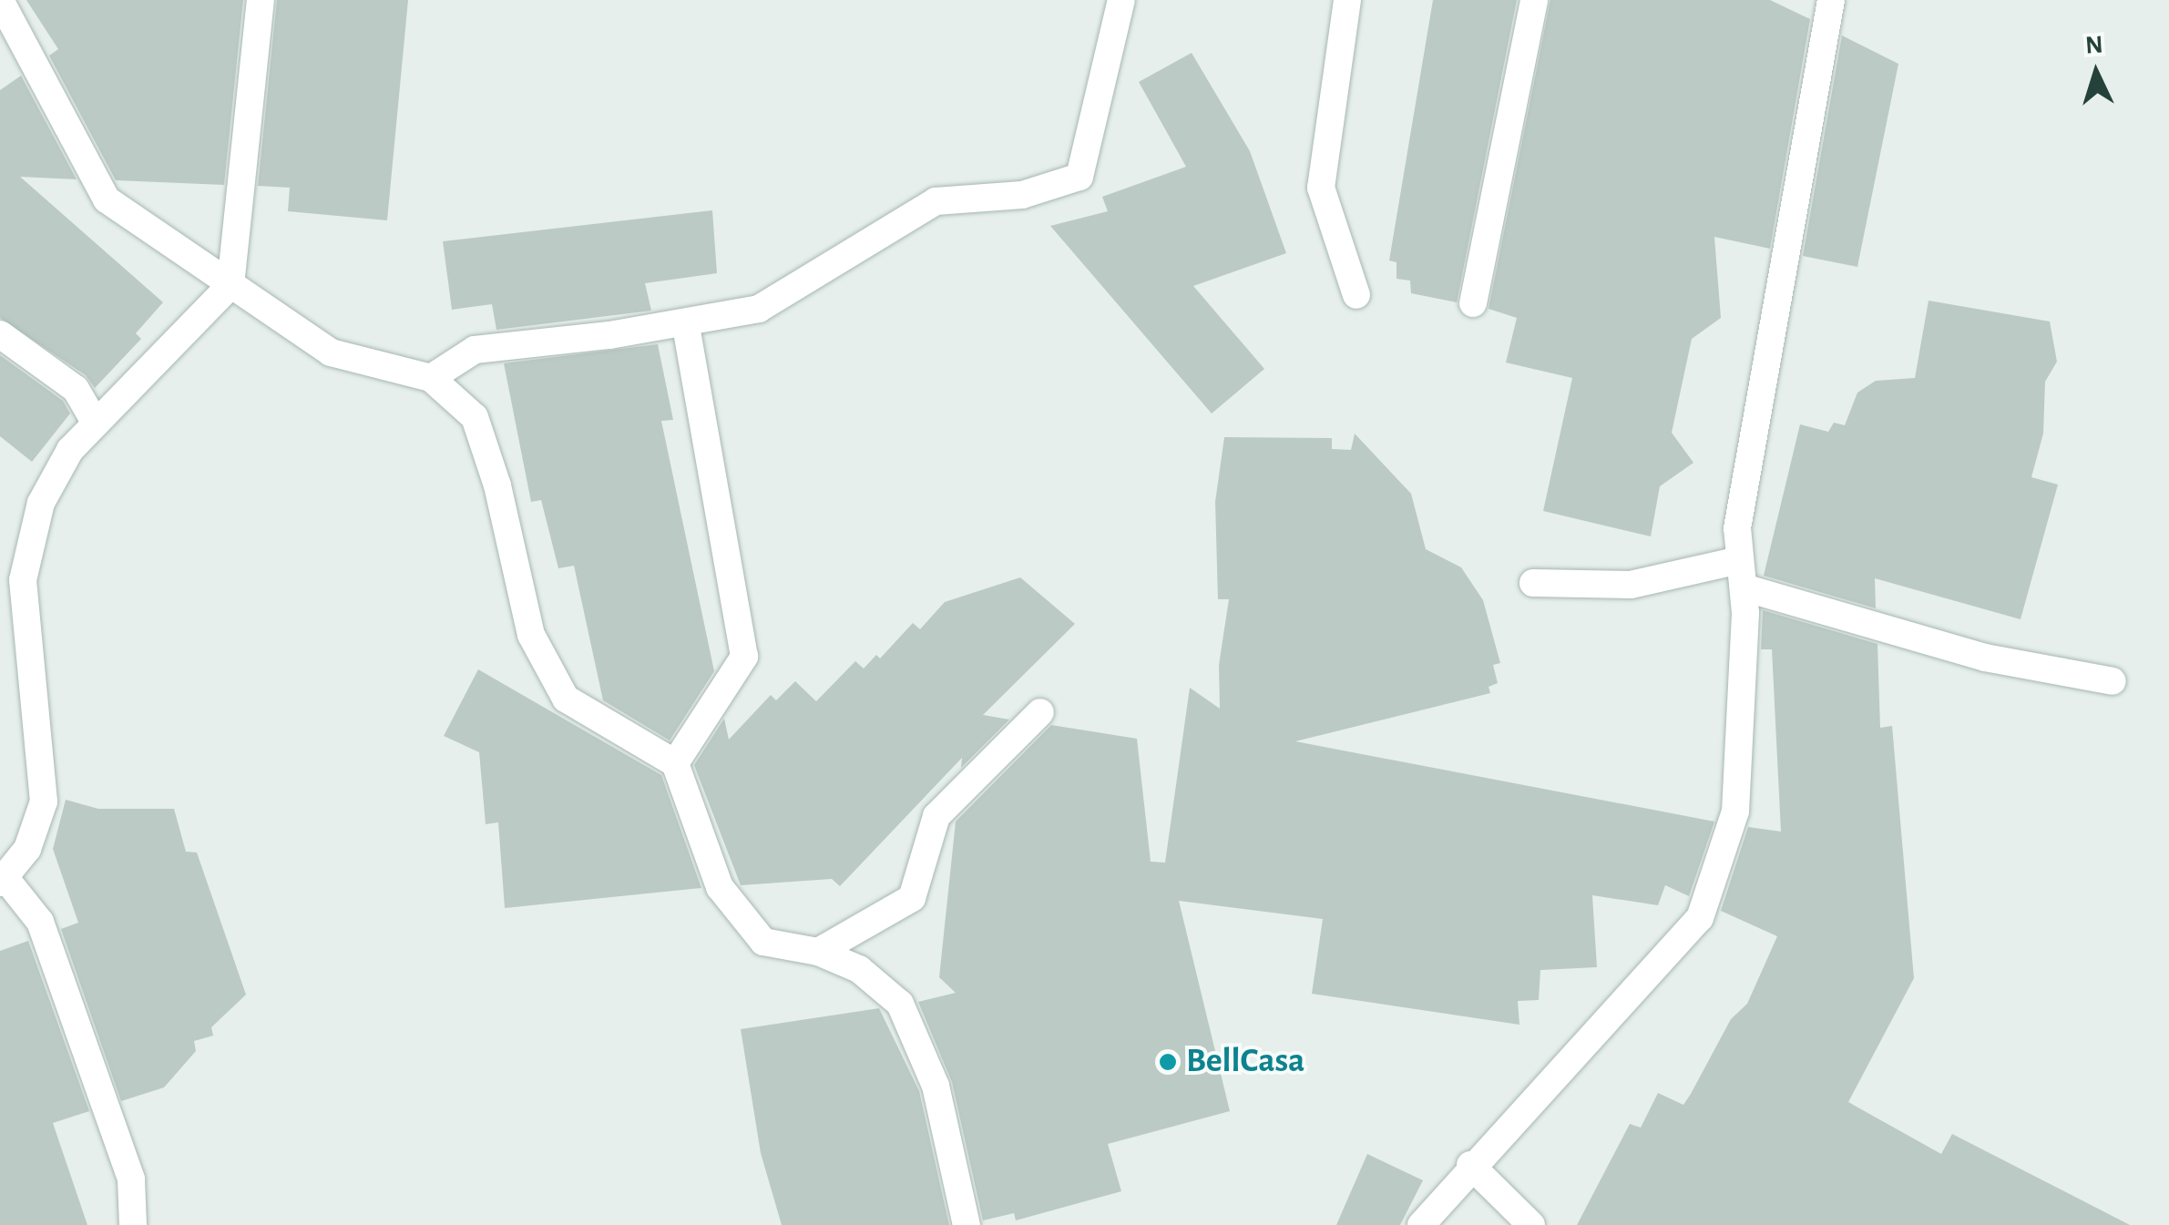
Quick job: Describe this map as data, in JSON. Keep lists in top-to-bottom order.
{
  "places": ["BellCasa"],
  "north": "top"
}
